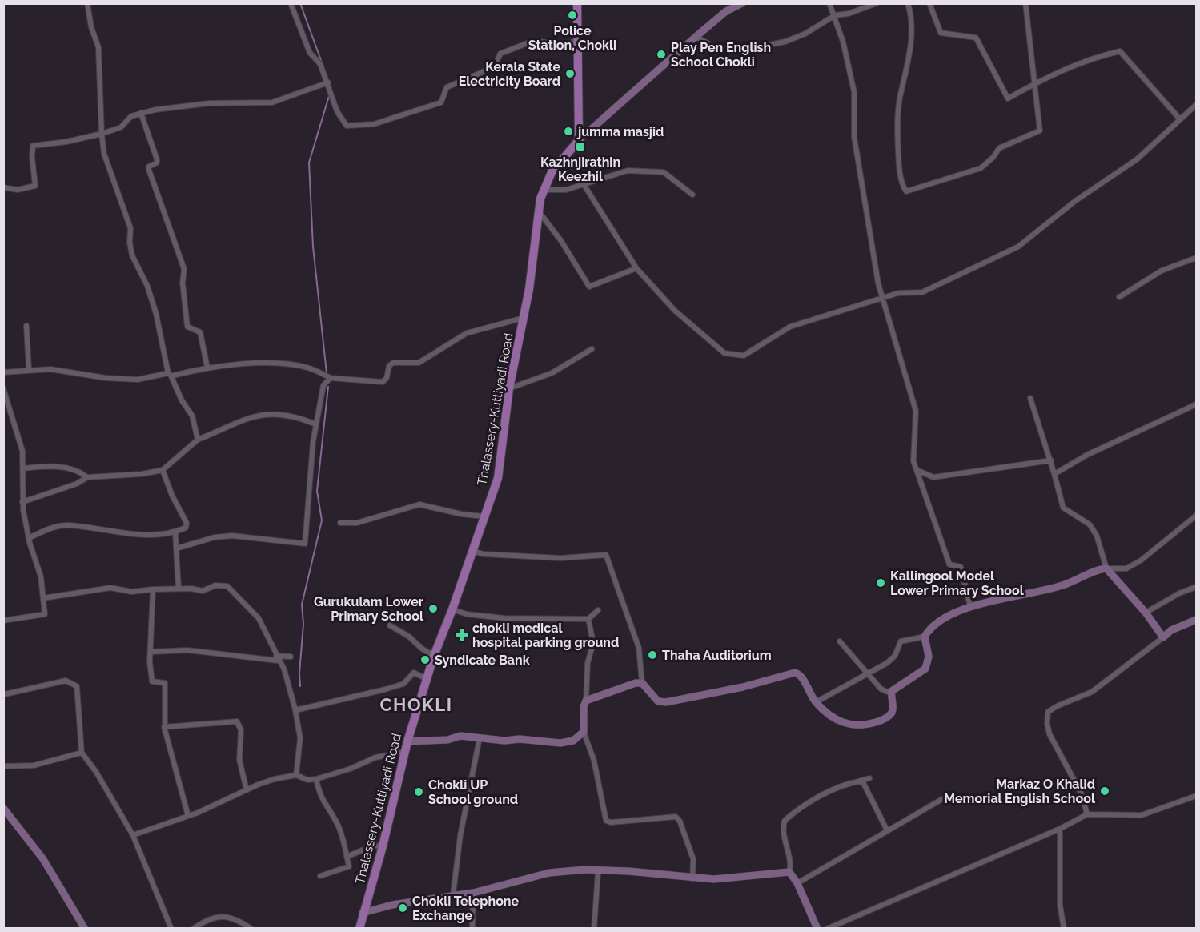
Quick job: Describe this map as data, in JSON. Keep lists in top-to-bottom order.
{
  "streets": {
    "main road": ["Thalassery-Kuttiyadi Road"]
  },
  "districts": ["CHOKLI"],
  "places": {
    "other": [
      "Police Station, Chokli",
      "Play Pen English School Chokli",
      "Kerala State Electricity Board",
      "jumma masjid",
      "Kallingool Model Lower Primary School",
      "Gurukulam Lower Primary School",
      "Thaha Auditorium",
      "Syndicate Bank",
      "Markaz O Khalid Memorial English School",
      "Chokli UP School ground",
      "Chokli Telephone Exchange"
    ],
    "transit": ["Kazhnjirathin Keezhil"],
    "health": ["chokli medical hospital parking ground"]
  }
}
